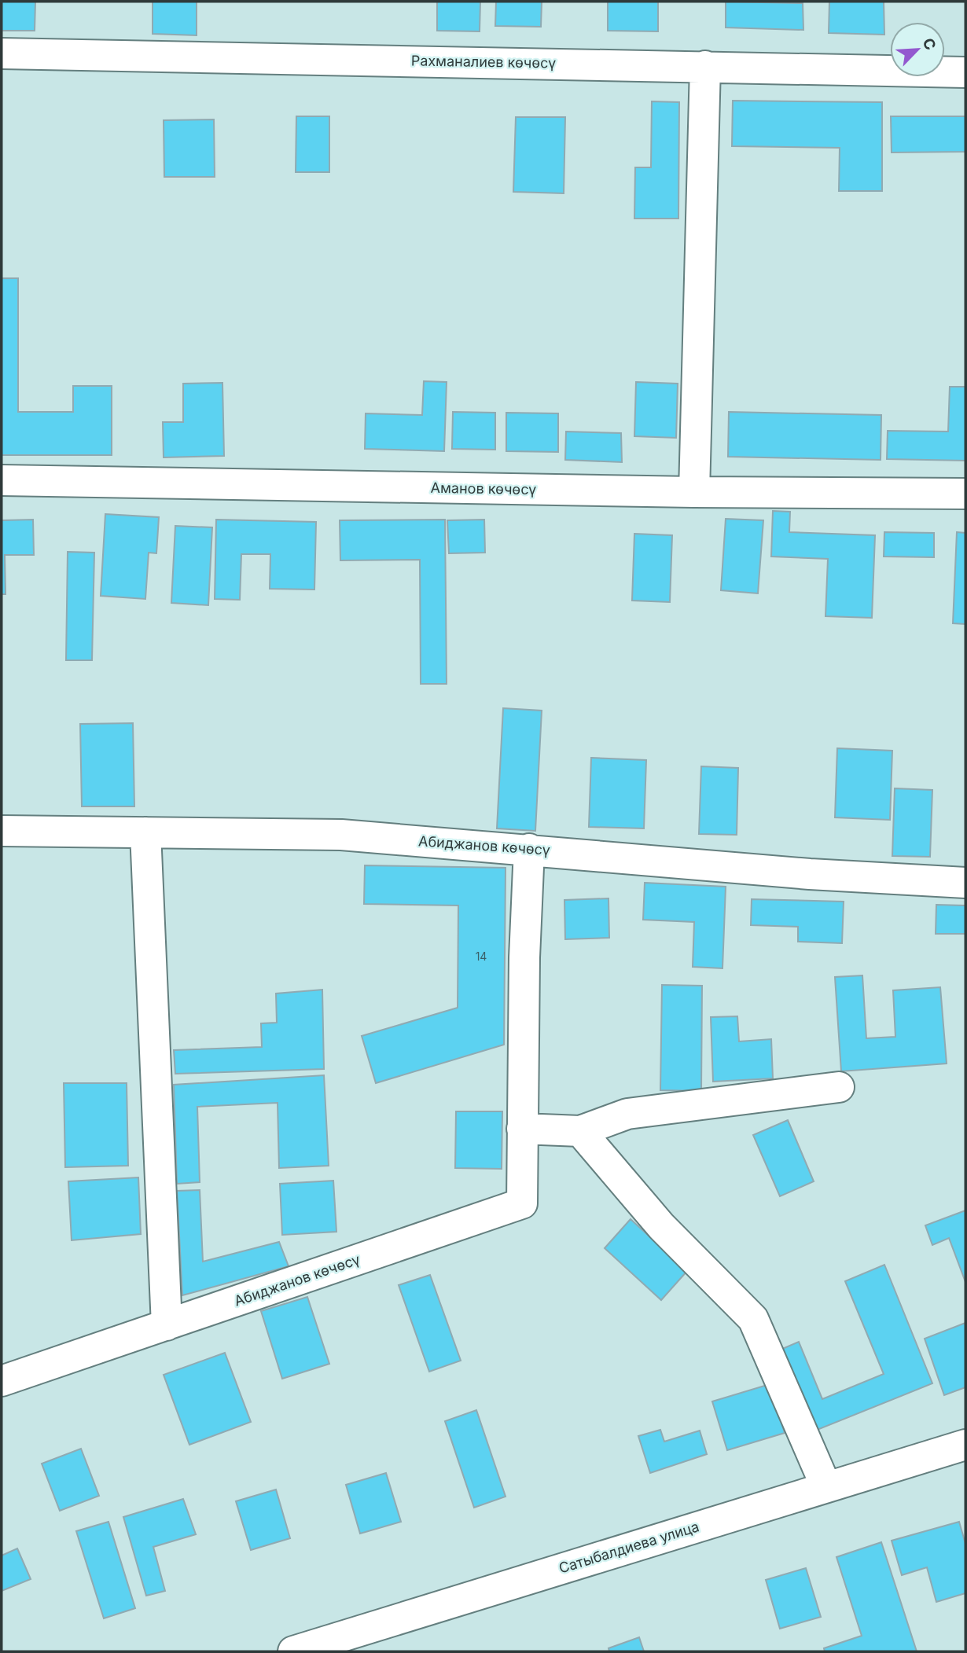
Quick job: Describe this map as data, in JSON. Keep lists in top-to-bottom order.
{
  "streets": {
    "street": [
      "Рахманалиев көчөсү",
      "Аманов көчөсү",
      "Абиджанов көчөсү",
      "Сатыбалдиева улица"
    ]
  },
  "house_numbers": ["14"],
  "north": "top right"
}
